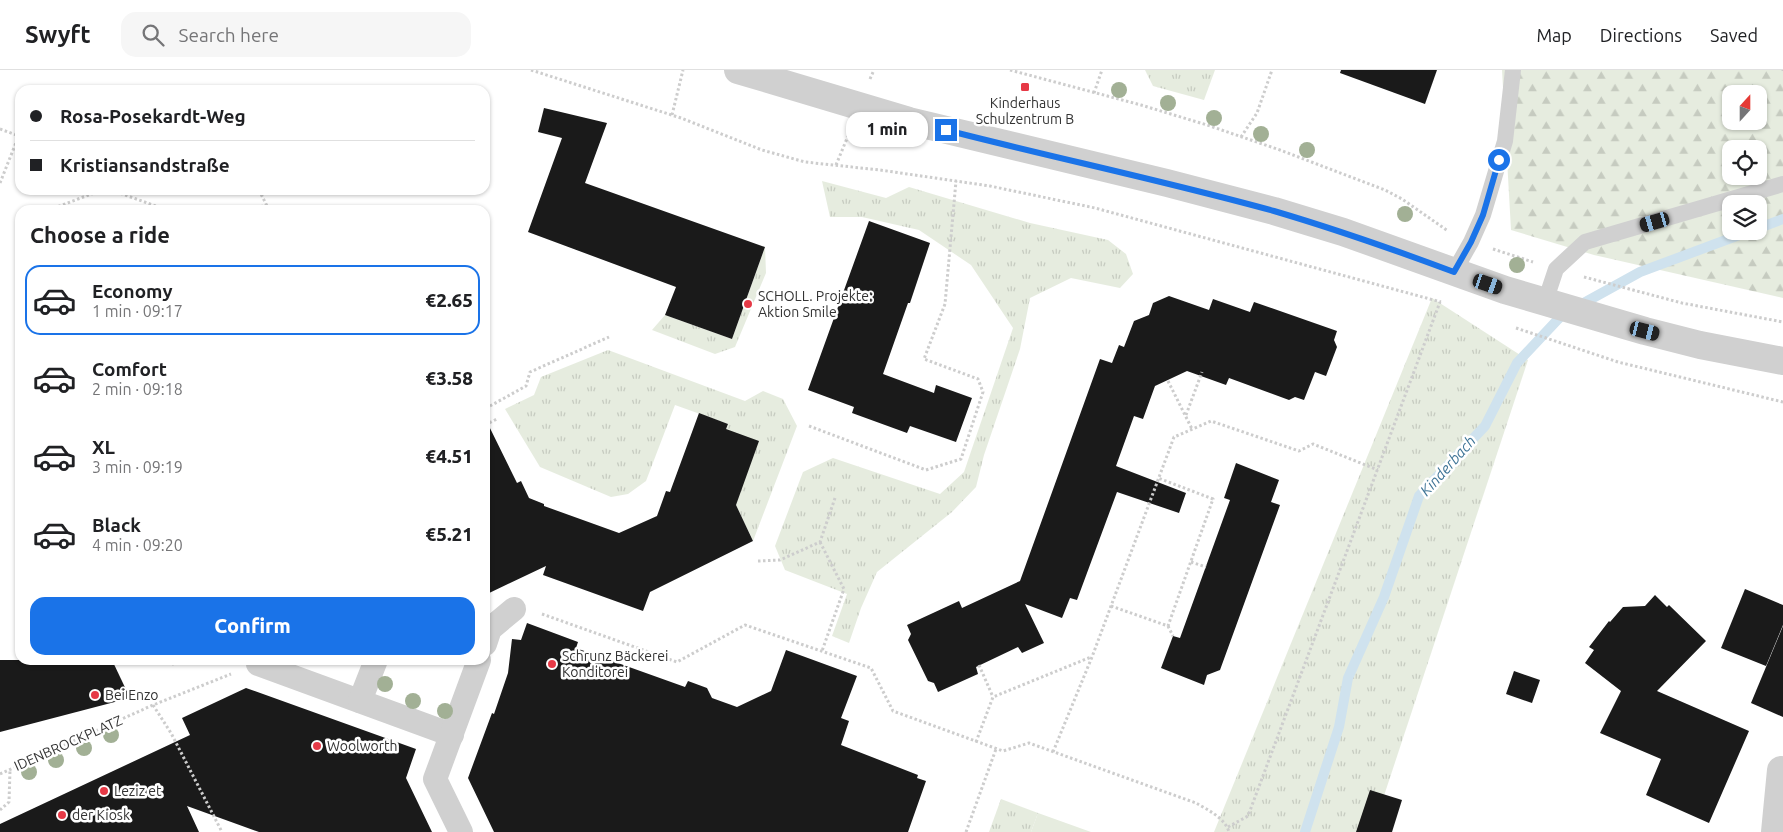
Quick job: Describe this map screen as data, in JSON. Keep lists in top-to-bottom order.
{
  "streets": {
    "path": ["IDENBROCKPLATZ"]
  },
  "water": ["Kinderbach"],
  "places": {
    "transit": ["Kinderhaus Schulzentrum B"],
    "other": [
      "SCHOLL. Projekte: Aktion Smile",
      "Schrunz Bäckerei Konditorei",
      "Bei Enzo",
      "Woolworth",
      "Leziz et",
      "der Kiosk"
    ]
  },
  "north": "top",
  "page": {
    "header": "Swyft",
    "search": "Search here",
    "nav": ["Map", "Directions", "Saved"],
    "banner": ["Rosa-Posekardt-Weg", "Kristiansandstraße"],
    "bubble": "1 min",
    "heading": "Choose a ride",
    "list": [
      {
        "name": "Economy",
        "note": "1 min · 09:17",
        "value": "€2.65"
      },
      {
        "name": "Comfort",
        "note": "2 min · 09:18",
        "value": "€3.58"
      },
      {
        "name": "XL",
        "note": "3 min · 09:19",
        "value": "€4.51"
      },
      {
        "name": "Black",
        "note": "4 min · 09:20",
        "value": "€5.21"
      }
    ],
    "buttons": "Confirm"
  }
}
